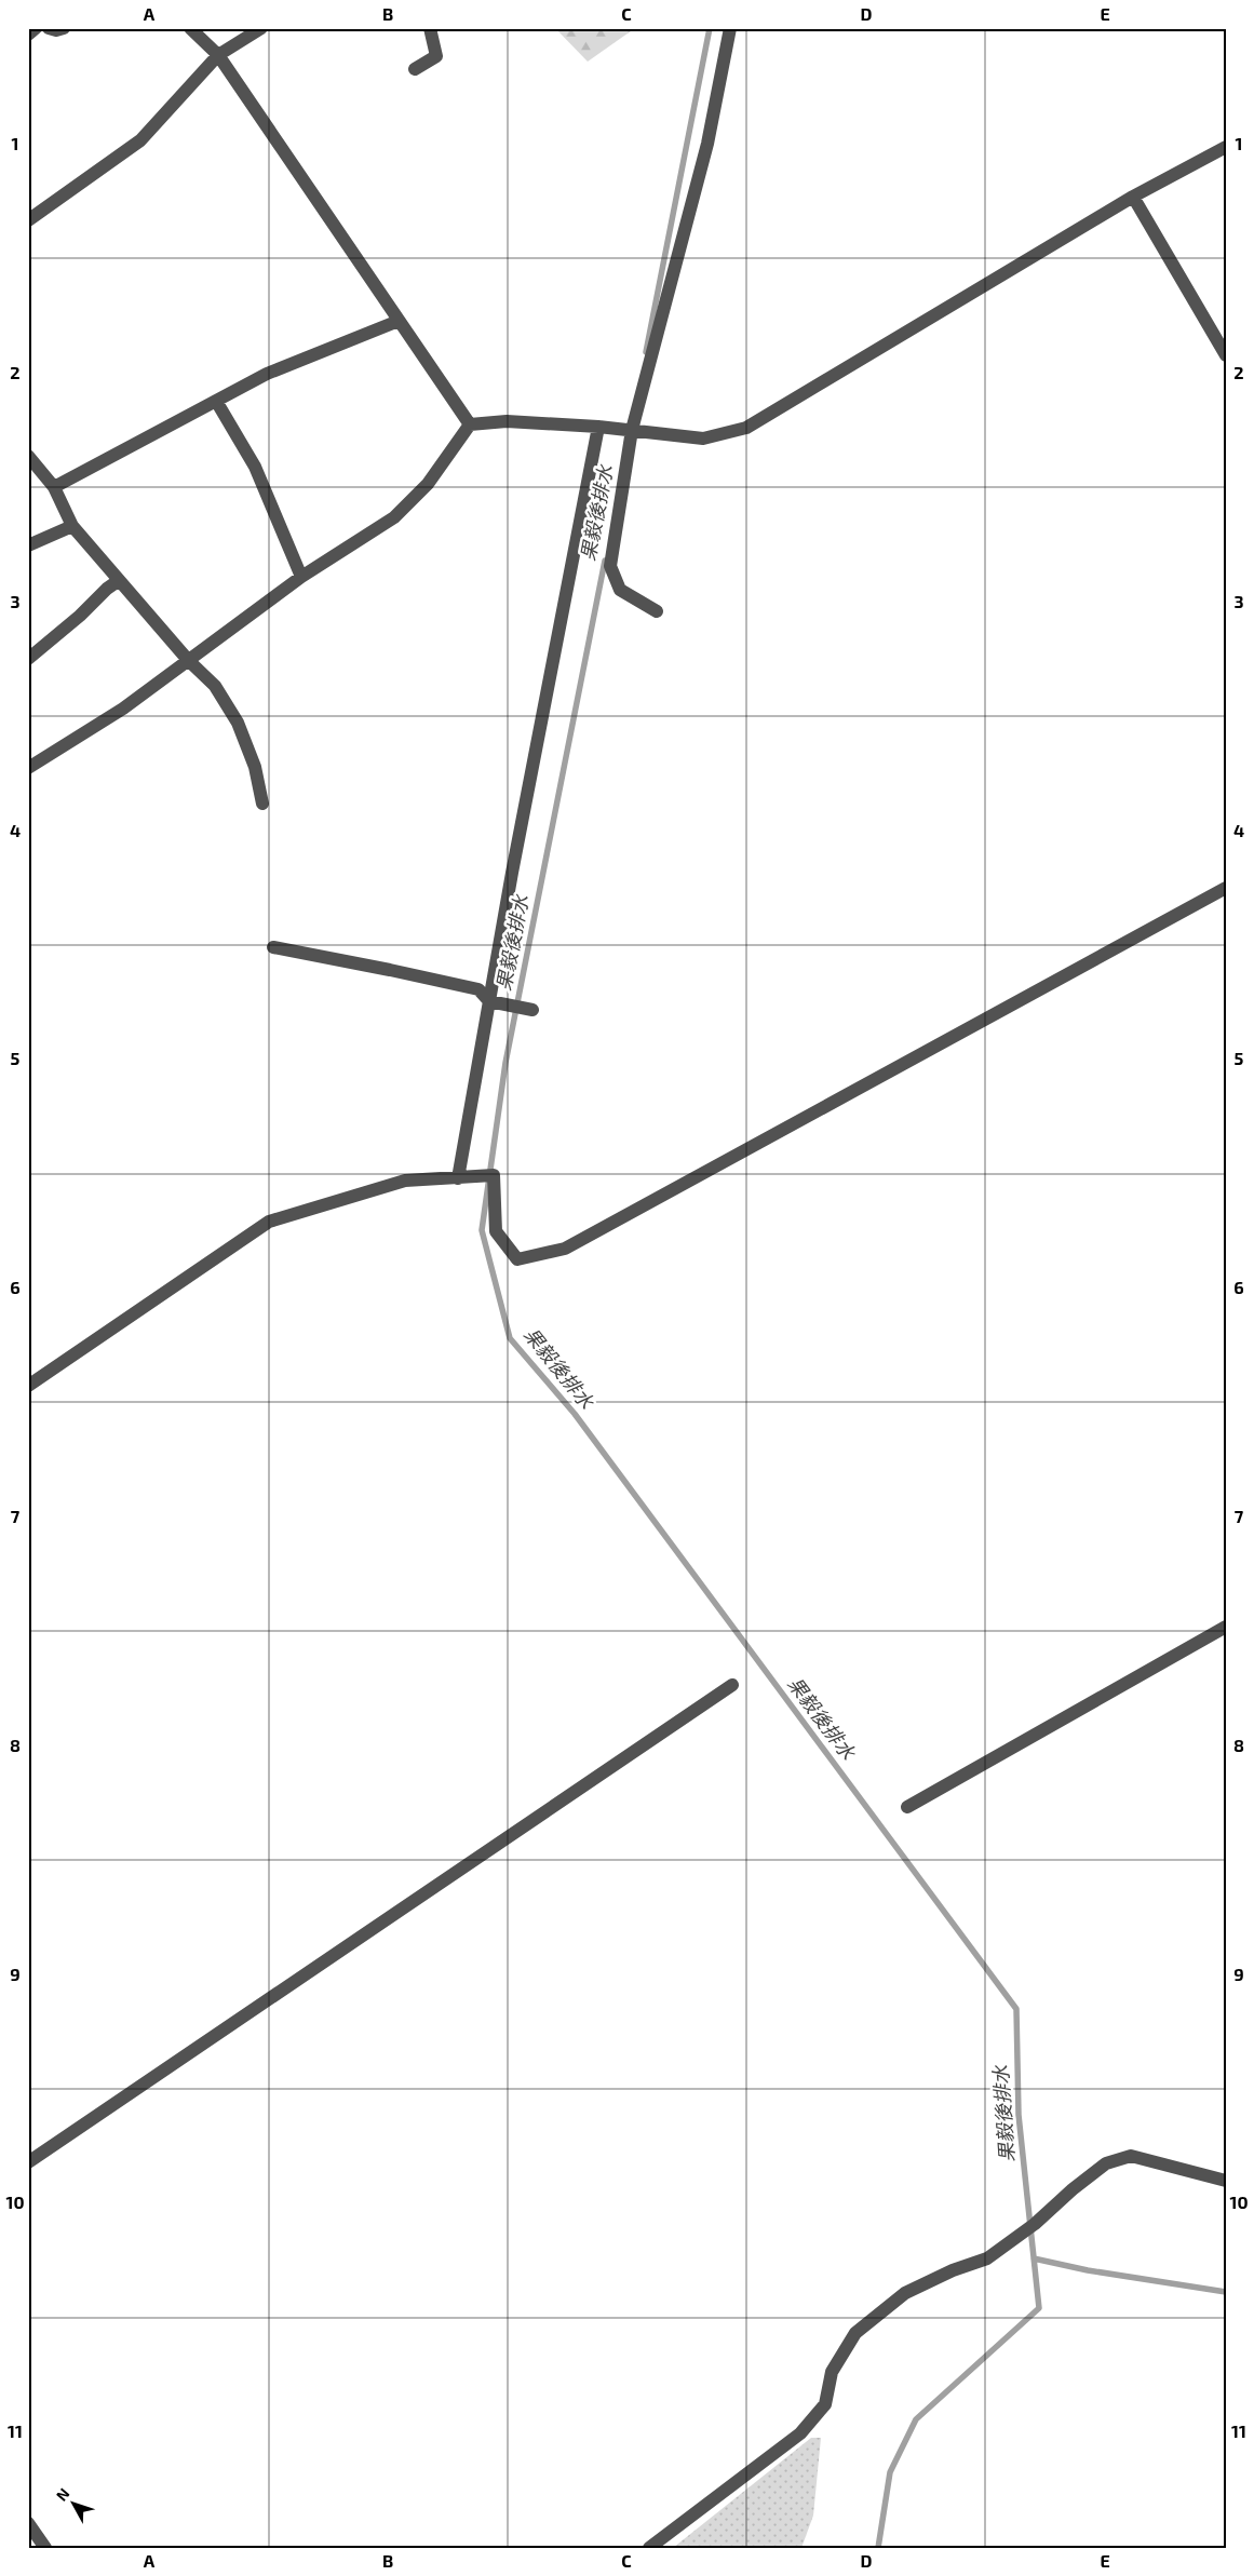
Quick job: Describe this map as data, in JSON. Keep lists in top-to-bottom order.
{
  "water": ["果毅後排水"],
  "north": "top left",
  "grid": {
    "columns": [
      "A",
      "B",
      "C",
      "D",
      "E"
    ],
    "rows": [
      "1",
      "2",
      "3",
      "4",
      "5",
      "6",
      "7",
      "8",
      "9",
      "10",
      "11"
    ]
  }
}
